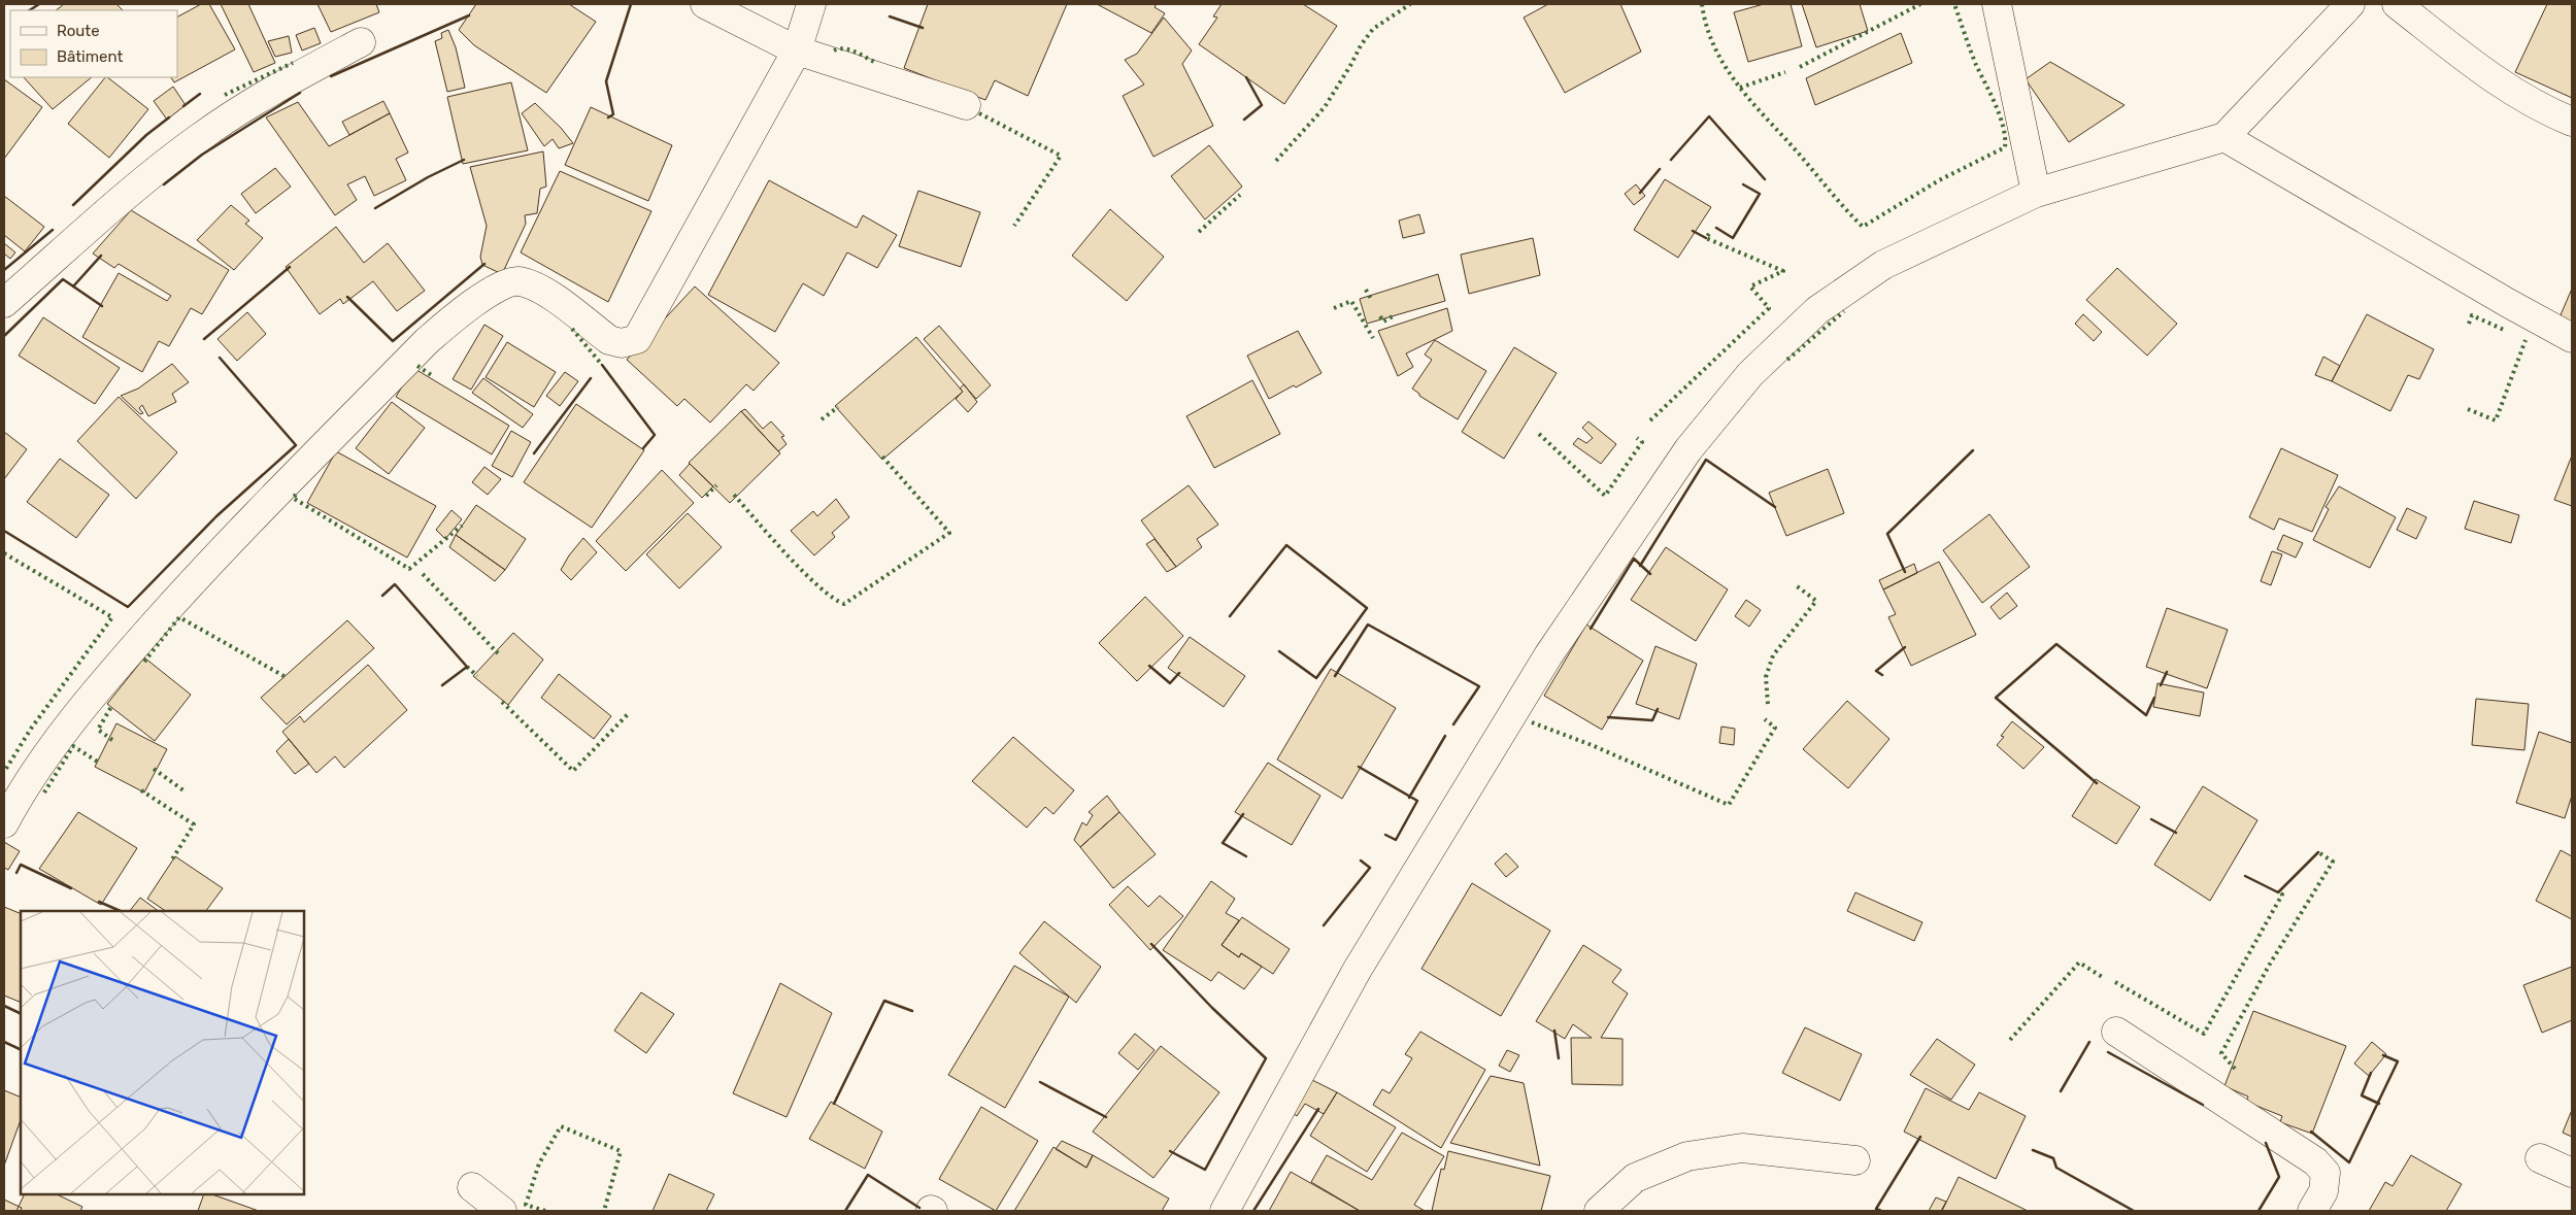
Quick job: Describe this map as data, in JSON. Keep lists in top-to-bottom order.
{
  "legend": ["Route", "Bâtiment"]
}
